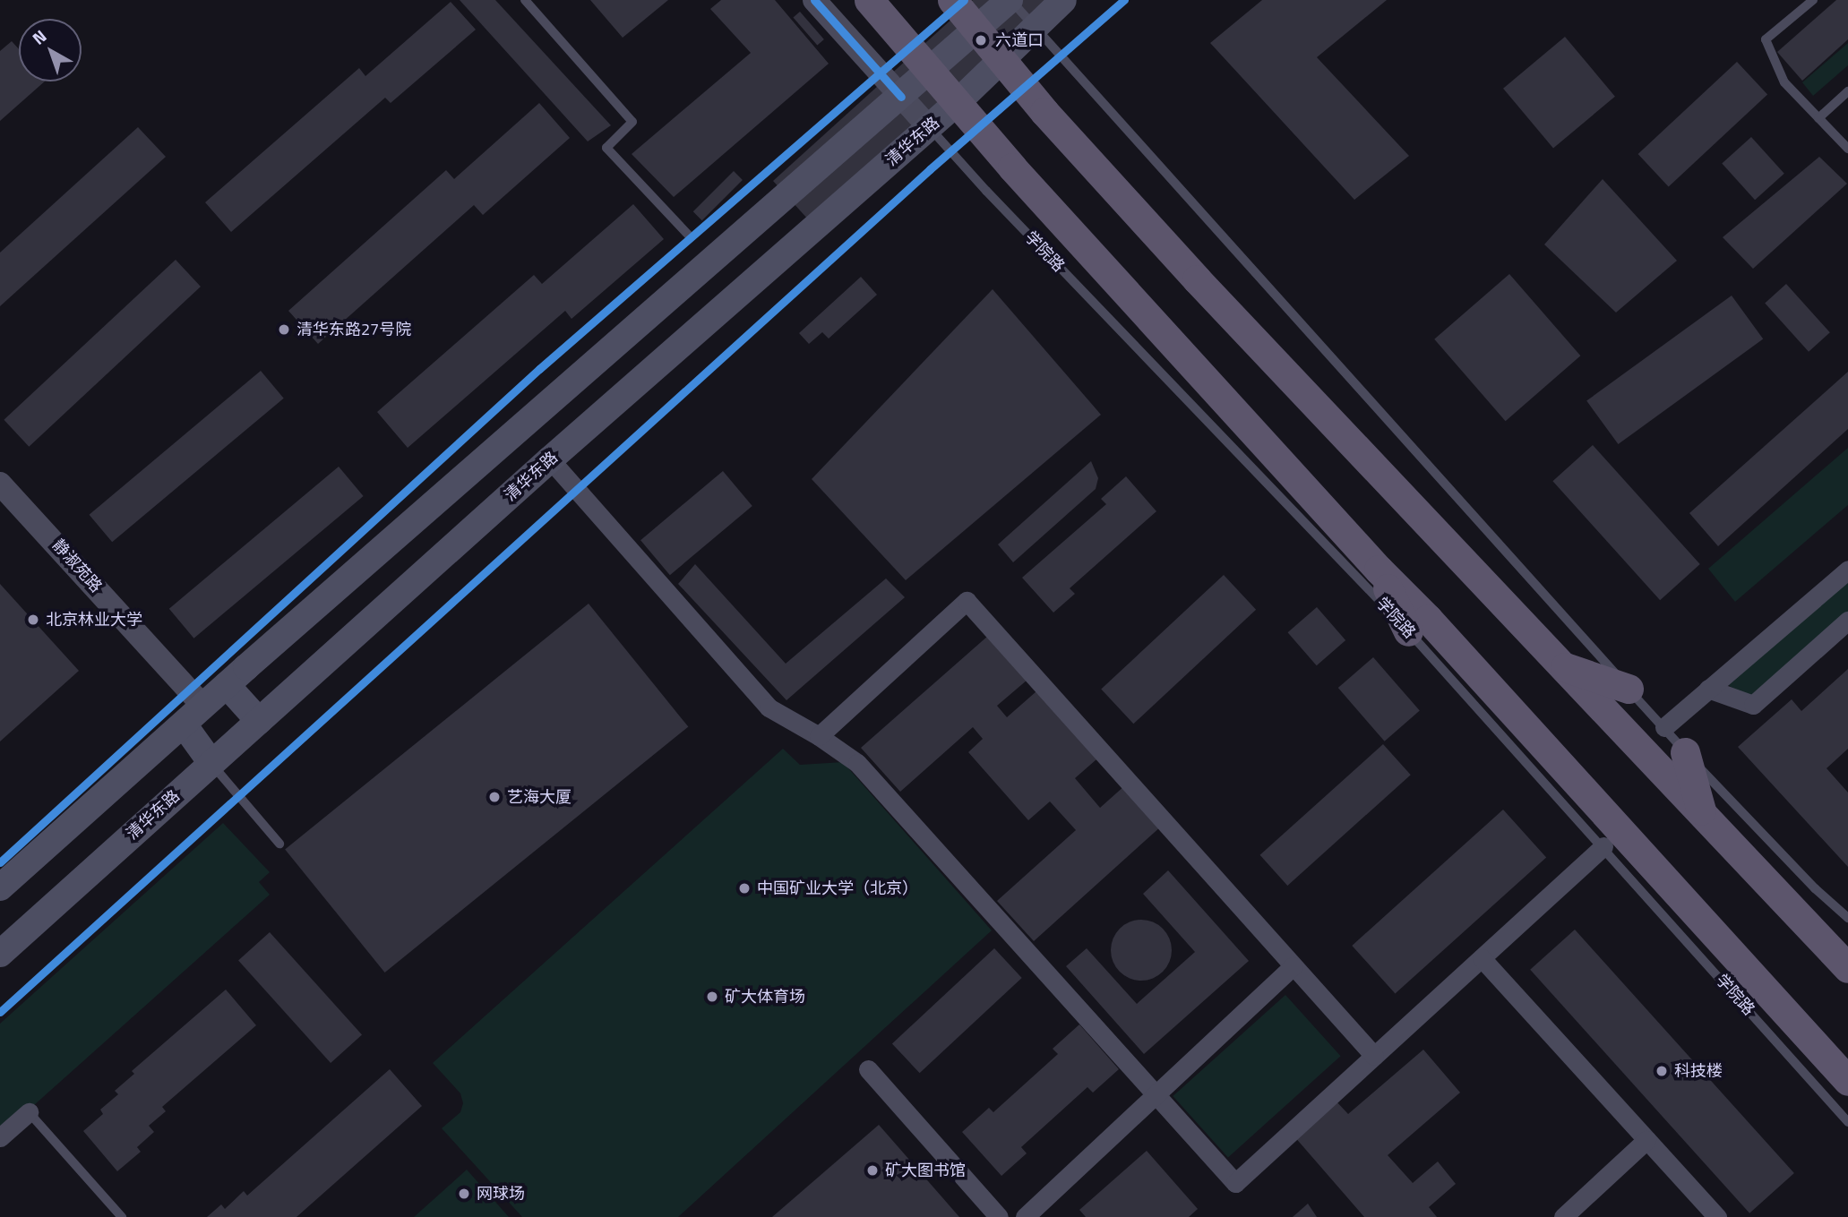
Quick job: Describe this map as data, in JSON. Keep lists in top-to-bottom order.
{
  "streets": {
    "main road": ["清华东路", "学院路"],
    "street": ["静淑苑路"]
  },
  "crossings": [
    ["清华东路", "学院路"]
  ],
  "places": [
    "六道口",
    "清华东路27号院",
    "北京林业大学",
    "艺海大厦",
    "中国矿业大学（北京）",
    "矿大体育场",
    "科技楼",
    "矿大图书馆",
    "网球场"
  ],
  "north": "top left"
}
